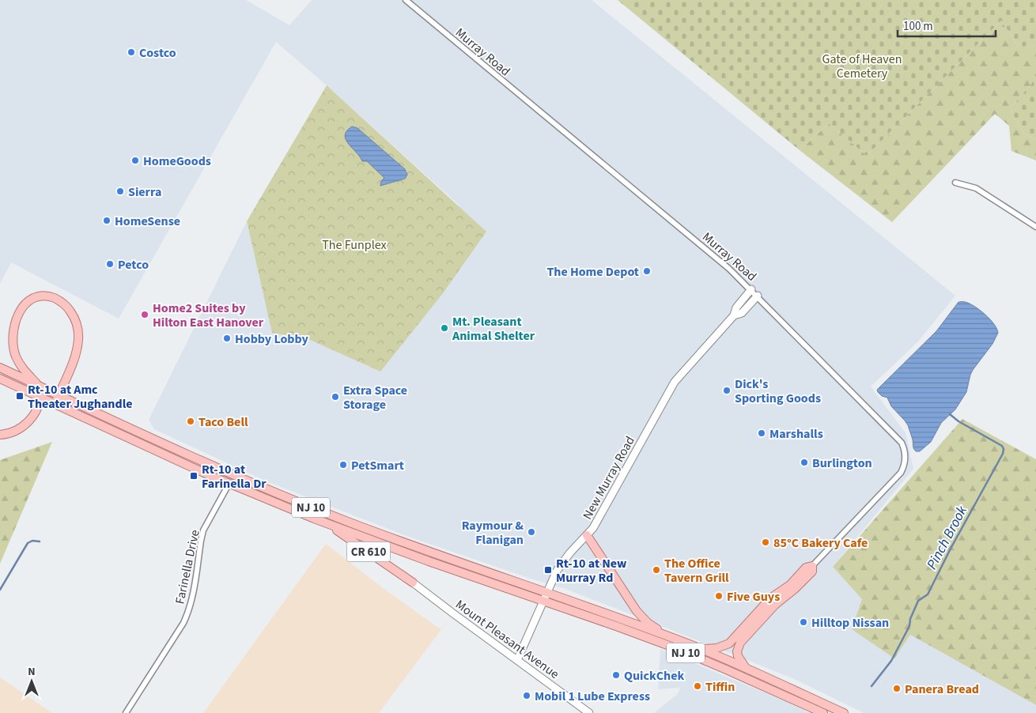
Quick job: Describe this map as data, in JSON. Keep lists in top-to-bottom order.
{
  "streets": {
    "main road": ["NJ 10", "CR 610"],
    "street": [
      "Murray Road",
      "New Murray Road",
      "Farinella Drive",
      "Mount Pleasant Avenue"
    ]
  },
  "crossings": [
    ["Murray Road", "New Murray Road"],
    ["New Murray Road", "NJ 10"],
    ["New Murray Road", "Mount Pleasant Avenue"],
    ["NJ 10", "CR 610"],
    ["NJ 10", "Farinella Drive"],
    ["CR 610", "Mount Pleasant Avenue"]
  ],
  "water": ["Pinch Brook"],
  "parks": ["Gate of Heaven Cemetery", "The Funplex"],
  "places": {
    "other": [
      "Costco",
      "HomeGoods",
      "Sierra",
      "HomeSense",
      "Petco",
      "The Home Depot",
      "Home2 Suites by Hilton East Hanover",
      "Mt. Pleasant Animal Shelter",
      "Hobby Lobby",
      "Dick's Sporting Goods",
      "Extra Space Storage",
      "Taco Bell",
      "Marshalls",
      "Burlington",
      "PetSmart",
      "Raymour & Flanigan",
      "85°C Bakery Cafe",
      "The Office Tavern Grill",
      "Five Guys",
      "Hilltop Nissan",
      "QuickChek",
      "Tiffin",
      "Panera Bread",
      "Mobil 1 Lube Express"
    ],
    "transit": ["Rt-10 at Amc Theater Jughandle", "Rt-10 at Farinella Dr", "Rt-10 at New Murray Rd"]
  },
  "scale_bar": "100 m",
  "north": "top"
}
